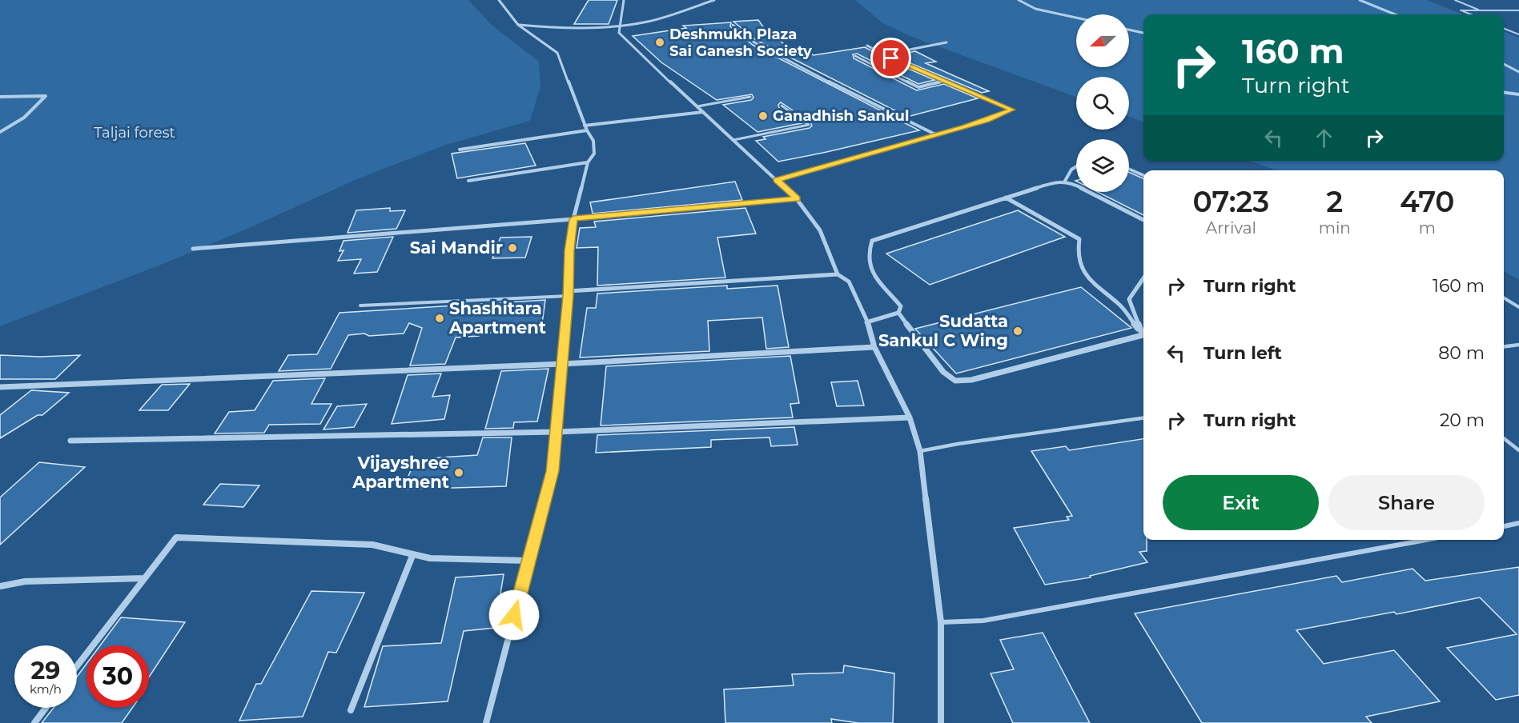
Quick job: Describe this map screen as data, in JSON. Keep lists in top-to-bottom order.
{
  "parks": ["Taljai forest"],
  "places": [
    "Deshmukh Plaza Sai Ganesh Society",
    "Ganadhish Sankul",
    "Sai Mandir",
    "Shashitara Apartment",
    "Sudatta Sankul C Wing",
    "Vijayshree Apartment"
  ],
  "north": "left",
  "page": {
    "turn": ["160 m", "Turn right"],
    "eta": [
      "07:23",
      "Arrival",
      "2",
      "min",
      "470",
      "m"
    ],
    "list": [
      {
        "name": "Turn right",
        "value": "160 m"
      },
      {
        "name": "Turn left",
        "value": "80 m"
      },
      {
        "name": "Turn right",
        "value": "20 m"
      }
    ],
    "buttons": ["Exit", "Share"],
    "speed": "29 km/h",
    "limit": "30"
  }
}
